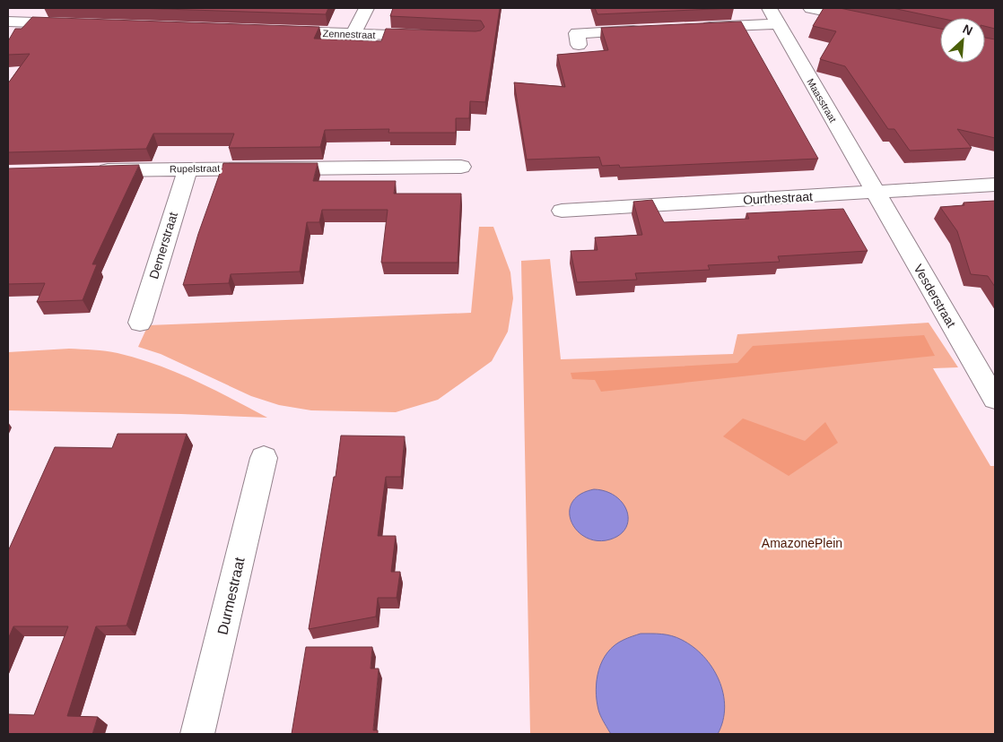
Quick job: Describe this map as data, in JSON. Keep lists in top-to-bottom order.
{
  "streets": {
    "street": [
      "Zennestraat",
      "Maasstraat",
      "Rupelstraat",
      "Ourthestraat",
      "Demerstraat",
      "Vesderstraat",
      "Durmestraat"
    ]
  },
  "crossings": [
    ["Maasstraat", "Ourthestraat"],
    ["Maasstraat", "Vesderstraat"],
    ["Rupelstraat", "Demerstraat"],
    ["Ourthestraat", "Vesderstraat"]
  ],
  "parks": ["AmazonePlein"],
  "north": "top right"
}
